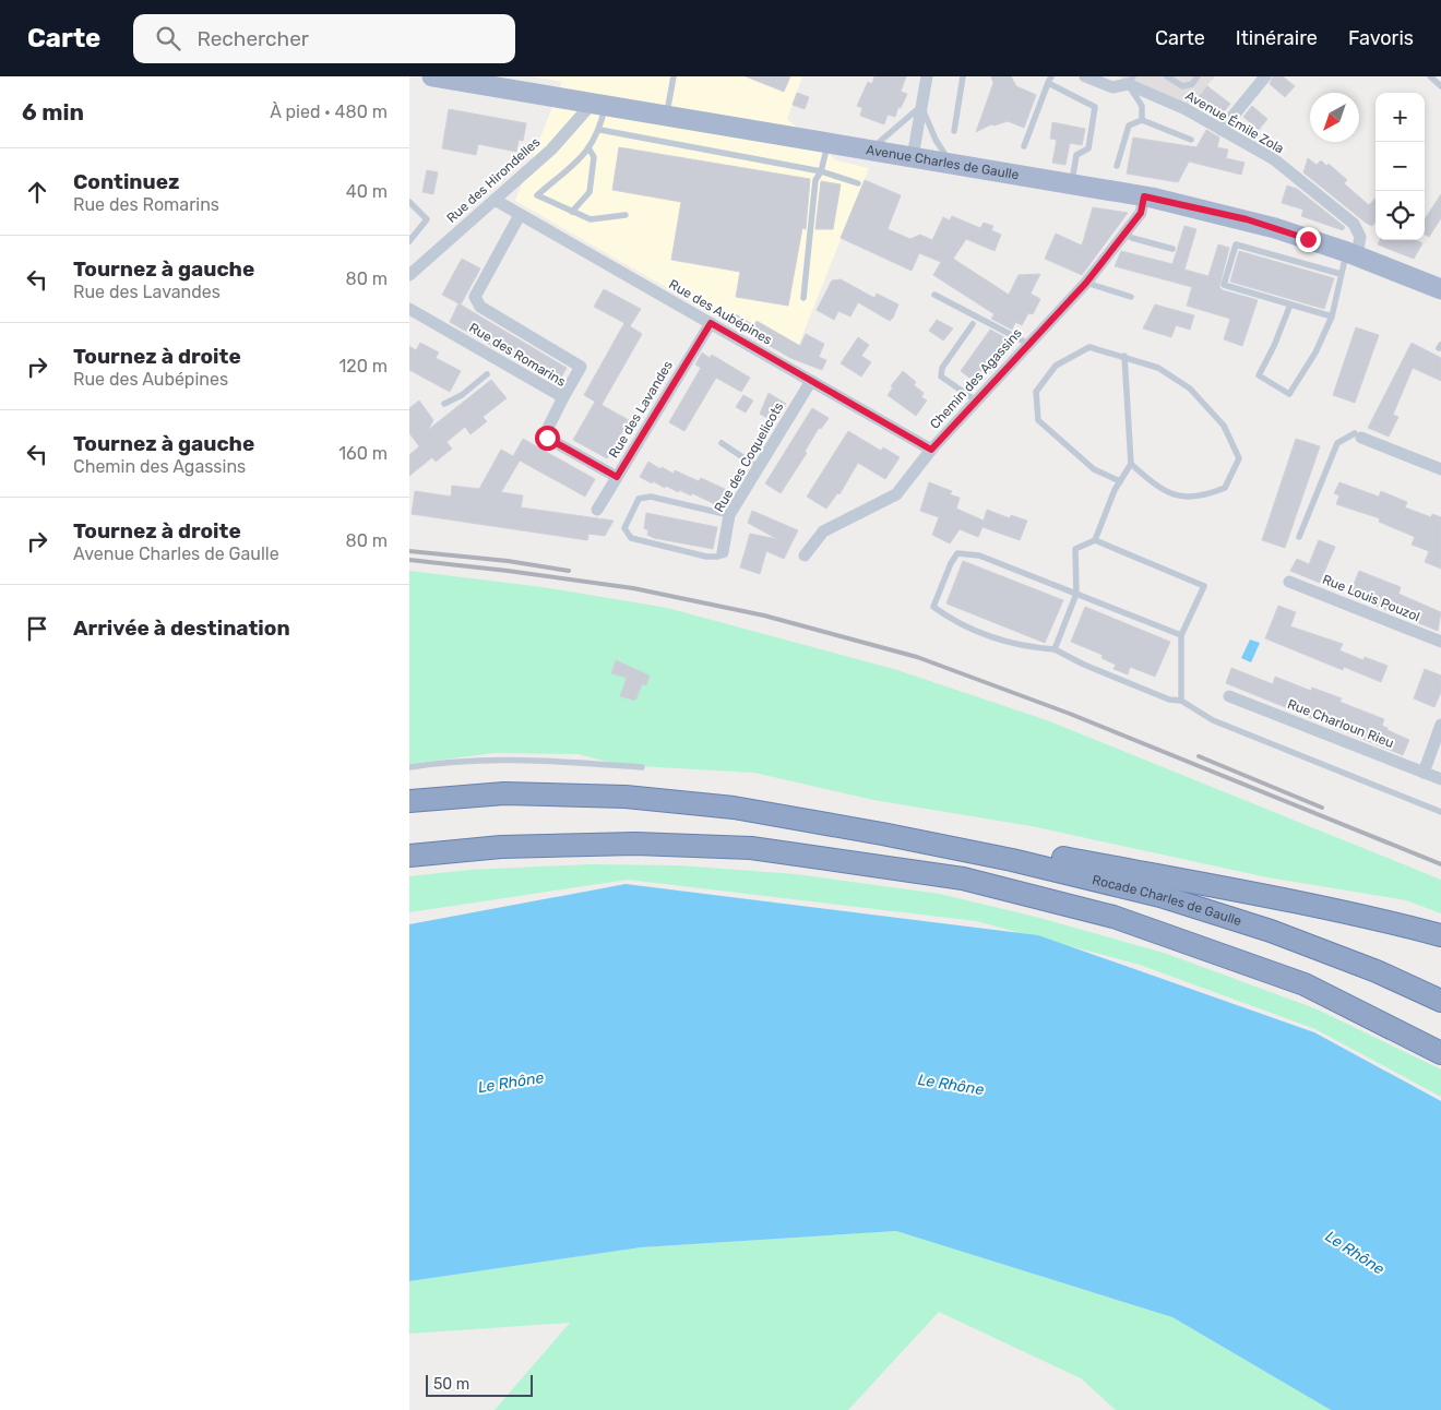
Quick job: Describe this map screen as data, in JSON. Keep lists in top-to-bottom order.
{
  "streets": {
    "highway": ["Rocade Charles de Gaulle"],
    "main road": ["Avenue Charles de Gaulle"],
    "street": [
      "Avenue Émile Zola",
      "Rue des Hirondelles",
      "Rue des Aubépines",
      "Rue des Romarins",
      "Chemin des Agassins",
      "Rue des Lavandes",
      "Rue des Coquelicots",
      "Rue Louis Pouzol",
      "Rue Charloun Rieu"
    ]
  },
  "crossings": [
    ["Avenue Émile Zola", "Avenue Charles de Gaulle"],
    ["Avenue Charles de Gaulle", "Rue des Hirondelles"],
    ["Avenue Charles de Gaulle", "Chemin des Agassins"],
    ["Rue des Hirondelles", "Rue des Aubépines"],
    ["Rue des Aubépines", "Chemin des Agassins"],
    ["Rue des Aubépines", "Rue des Lavandes"],
    ["Rue des Aubépines", "Rue des Coquelicots"],
    ["Rue des Romarins", "Rue des Lavandes"]
  ],
  "water": ["Le Rhône"],
  "scale_bar": "50 m",
  "north": "bottom left",
  "page": {
    "header": "Carte",
    "search": "Rechercher",
    "nav": ["Carte", "Itinéraire", "Favoris"],
    "heading": ["6 min", "À pied · 480 m"],
    "map_buttons": ["+", "−"],
    "list": [
      ["Continuez", "Rue des Romarins", "40 m"],
      ["Tournez à gauche", "Rue des Lavandes", "80 m"],
      ["Tournez à droite", "Rue des Aubépines", "120 m"],
      ["Tournez à gauche", "Chemin des Agassins", "160 m"],
      ["Tournez à droite", "Avenue Charles de Gaulle", "80 m"],
      "Arrivée à destination"
    ],
    "scale": "50 m"
  }
}
